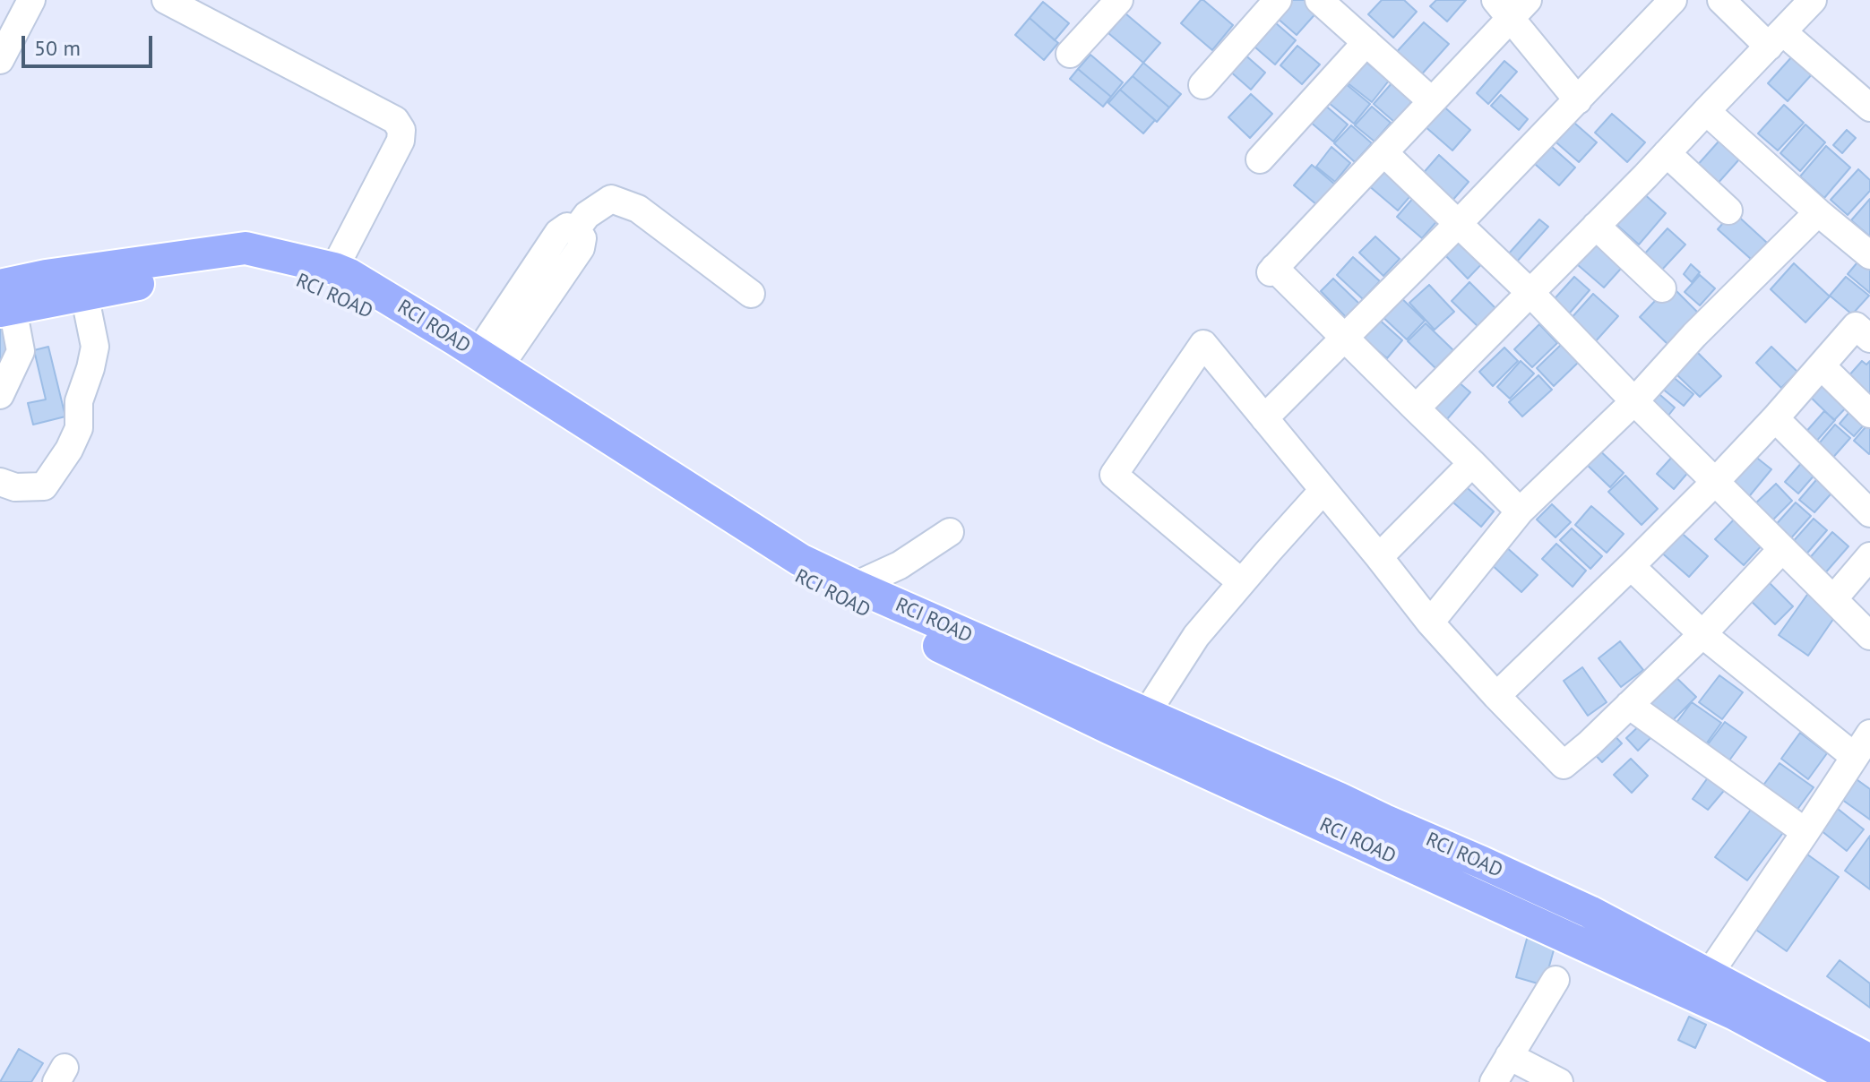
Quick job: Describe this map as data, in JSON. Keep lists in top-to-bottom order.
{
  "streets": {
    "main road": ["RCI ROAD"]
  },
  "scale_bar": "50 m"
}
